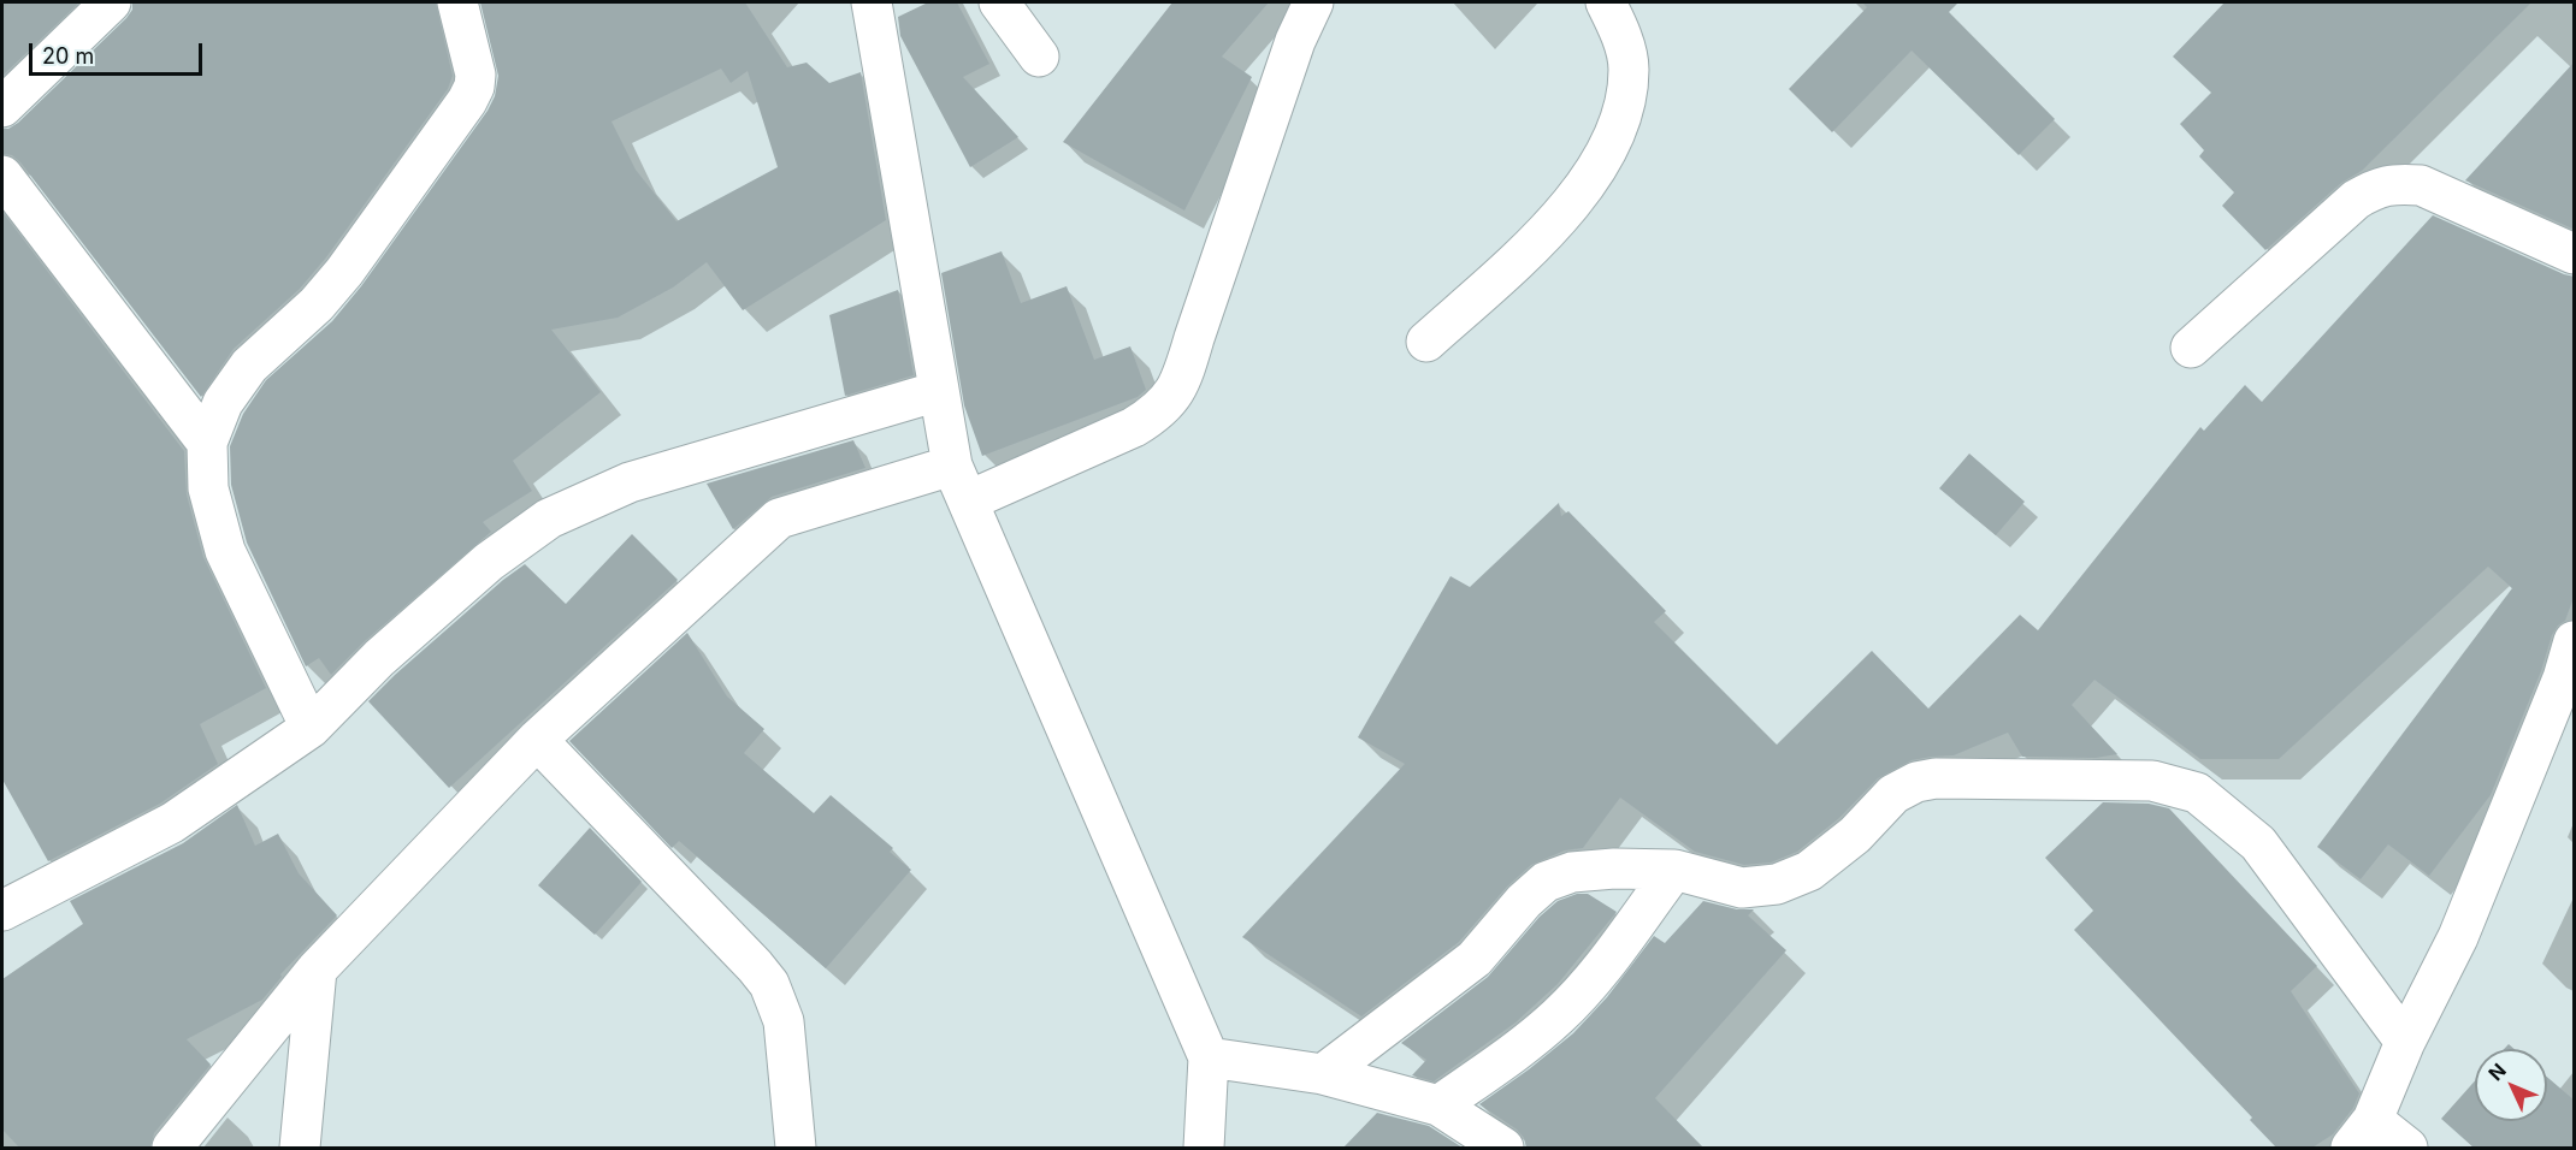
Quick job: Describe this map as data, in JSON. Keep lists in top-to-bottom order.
{
  "scale_bar": "20 m",
  "north": "top left"
}
